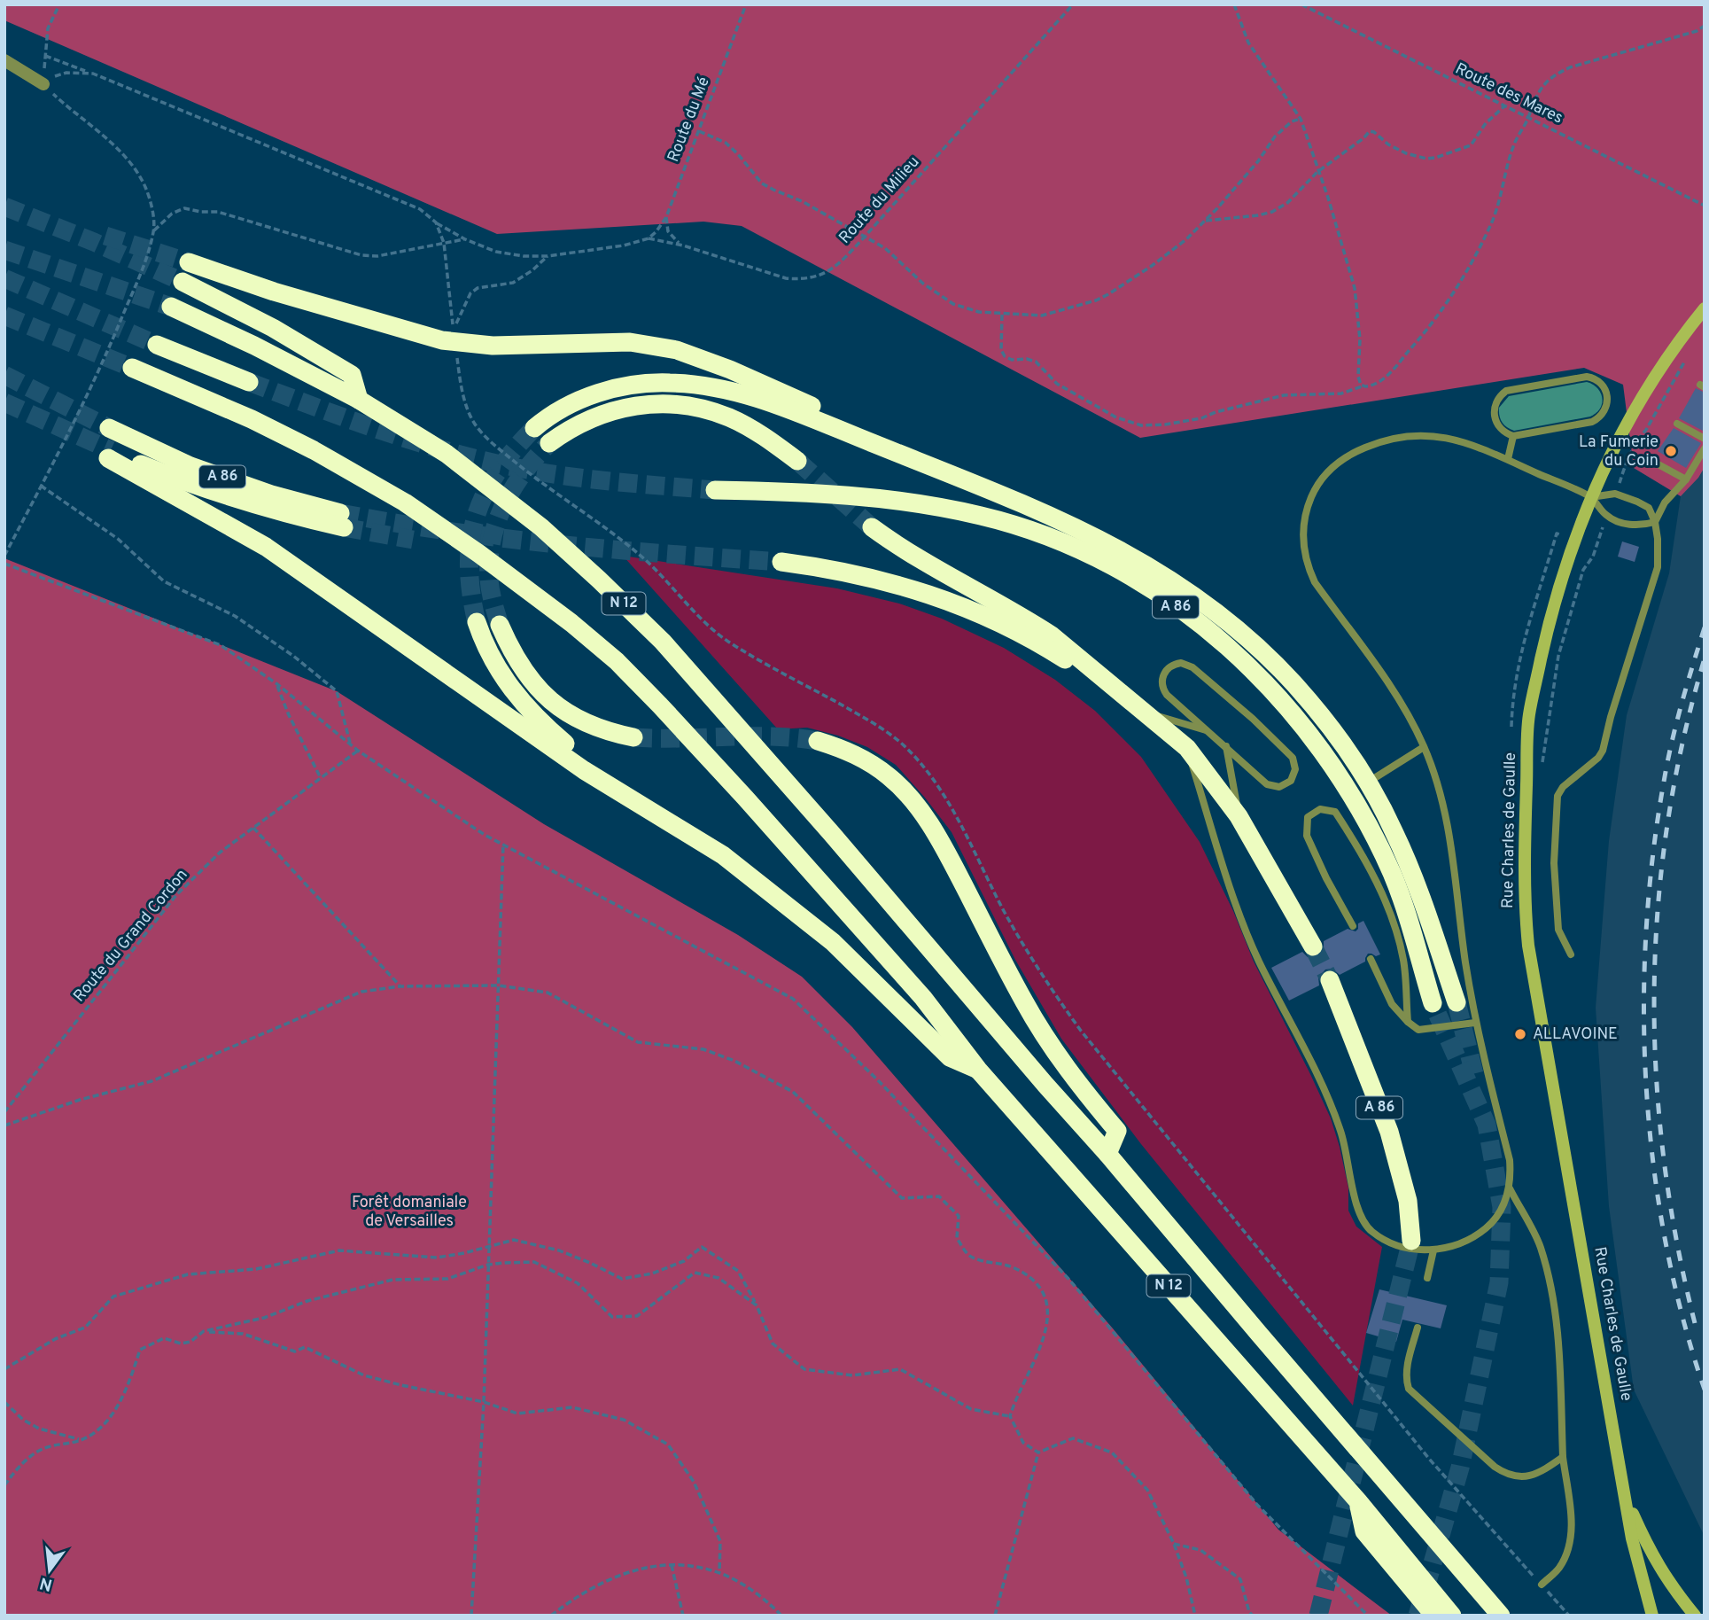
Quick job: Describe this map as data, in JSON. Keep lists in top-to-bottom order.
{
  "streets": {
    "highway": ["A 86", "N 12"],
    "main road": ["Rue Charles de Gaulle"],
    "path": [
      "Route des Mares",
      "Route du Mé",
      "Route du Milieu",
      "Route du Grand Cordon"
    ]
  },
  "crossings": [
    ["Route du Mé", "Route du Milieu"]
  ],
  "parks": ["Forêt domaniale de Versailles"],
  "places": ["La Fumerie du Coin", "ALLAVOINE"],
  "north": "bottom"
}
